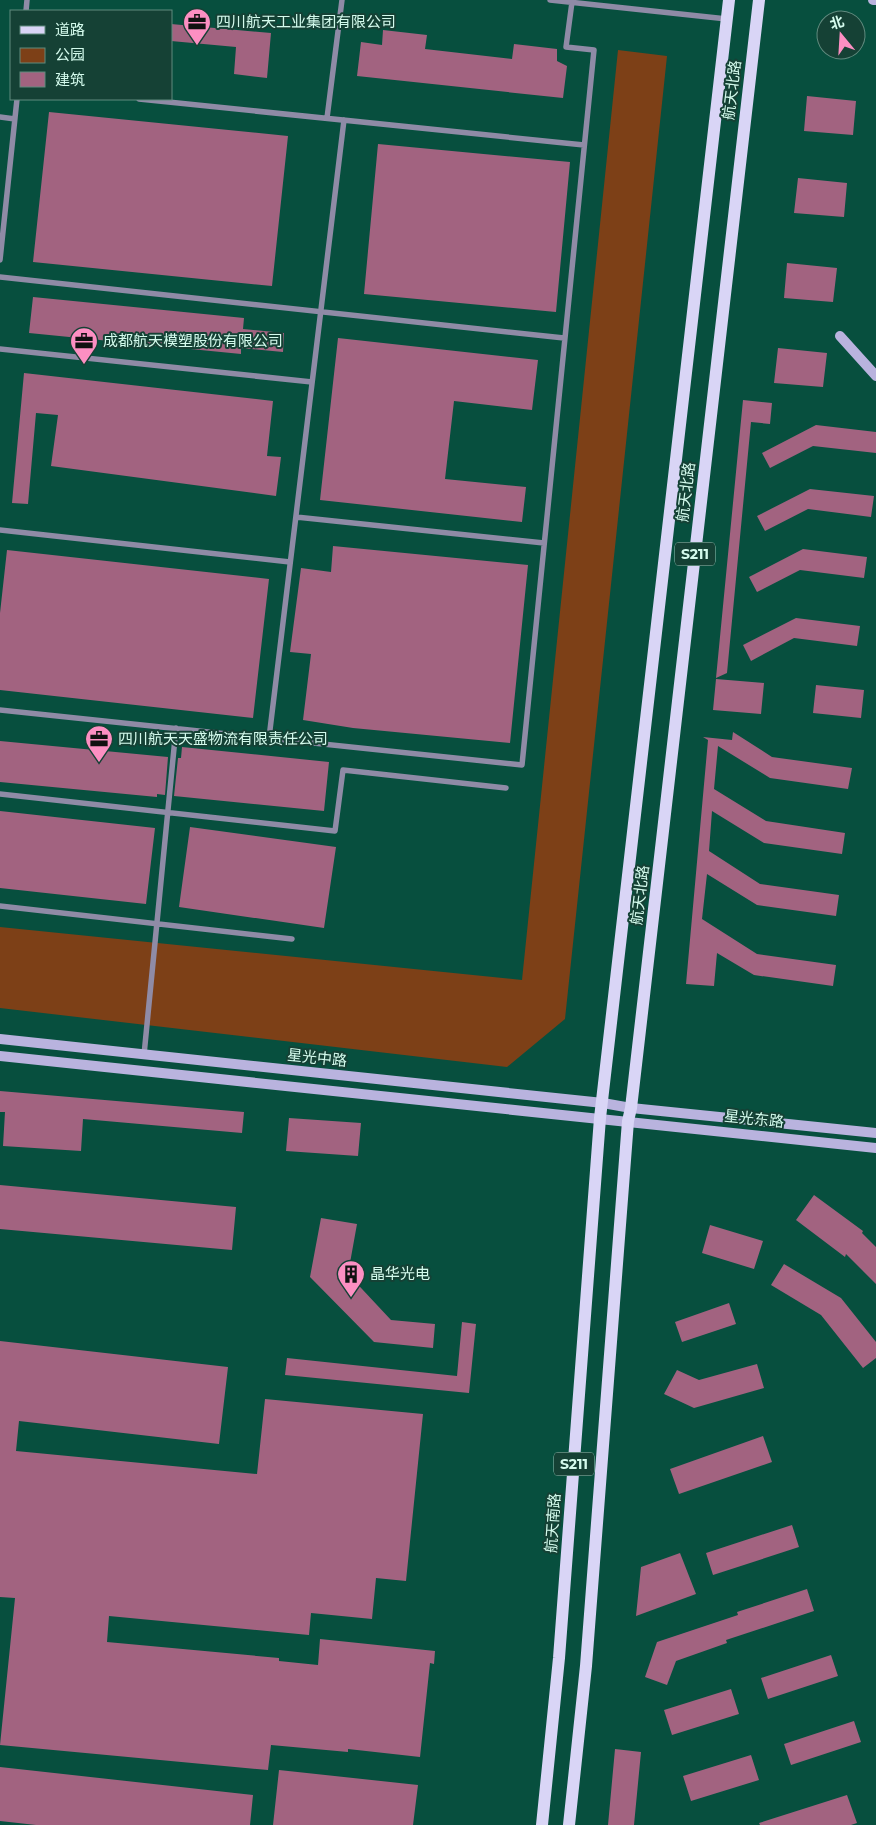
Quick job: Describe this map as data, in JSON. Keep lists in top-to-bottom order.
{
  "streets": {
    "main road": [
      "航天北路",
      "S211",
      "星光中路",
      "星光东路",
      "航天南路"
    ]
  },
  "crossings": [
    ["航天北路", "S211"],
    ["航天北路", "星光中路"],
    ["航天北路", "星光东路"],
    ["航天北路", "航天南路"],
    ["S211", "星光中路"],
    ["S211", "星光东路"],
    ["星光中路", "星光东路"],
    ["星光中路", "航天南路"]
  ],
  "places": {
    "office": ["四川航天工业集团有限公司", "成都航天模塑股份有限公司", "四川航天天盛物流有限责任公司"],
    "building": ["晶华光电"]
  },
  "legend": ["道路", "公园", "建筑"],
  "north": "top"
}
